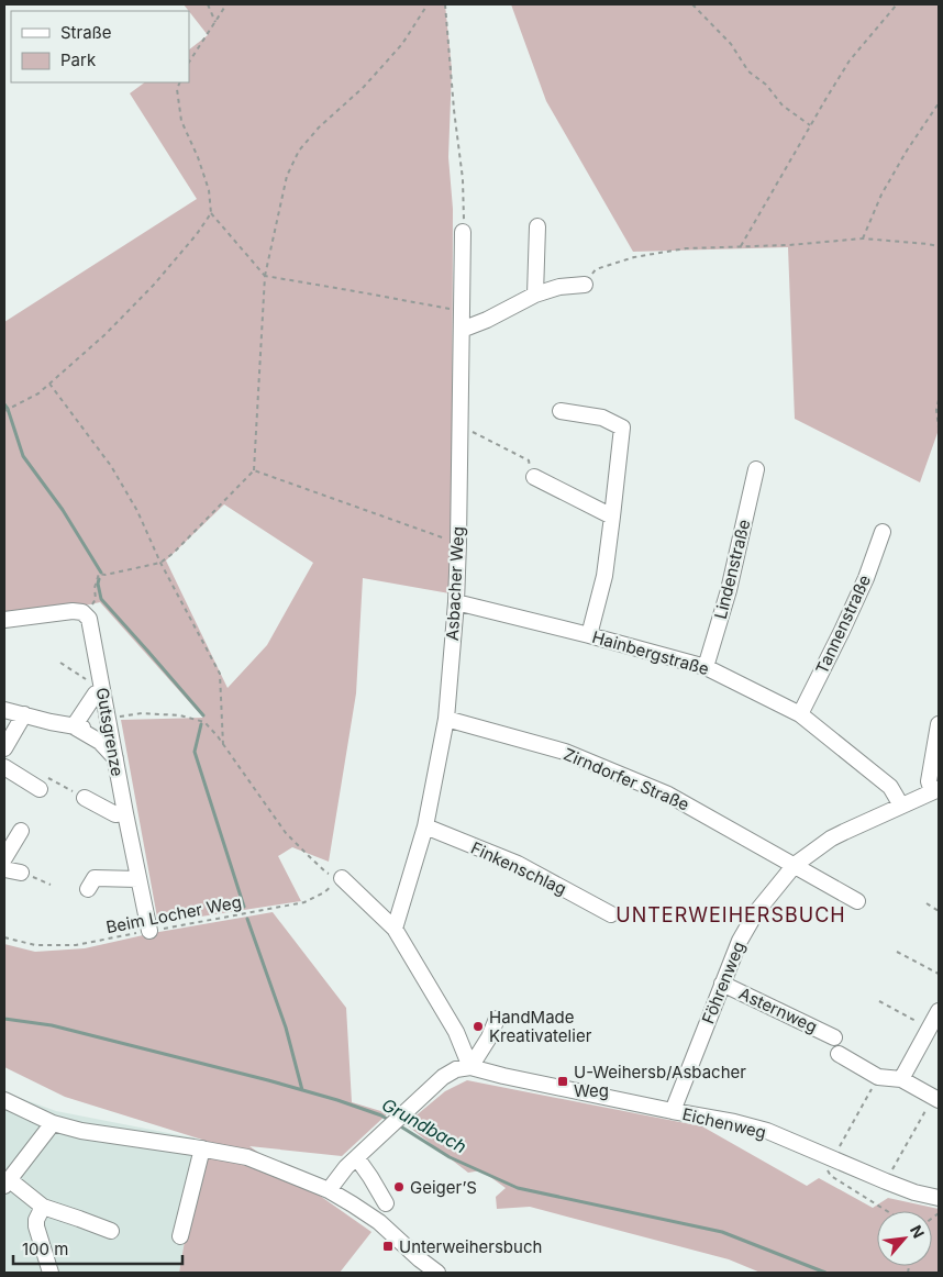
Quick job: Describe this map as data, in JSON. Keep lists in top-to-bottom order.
{
  "streets": {
    "street": [
      "Lindenstraße",
      "Asbacher Weg",
      "Tannenstraße",
      "Hainbergstraße",
      "Gutsgrenze",
      "Zirndorfer Straße",
      "Finkenschlag",
      "Föhrenweg",
      "Asternweg",
      "Eichenweg"
    ],
    "path": ["Beim Locher Weg"]
  },
  "crossings": [
    ["Lindenstraße", "Hainbergstraße"],
    ["Asbacher Weg", "Hainbergstraße"],
    ["Asbacher Weg", "Zirndorfer Straße"],
    ["Asbacher Weg", "Finkenschlag"],
    ["Tannenstraße", "Hainbergstraße"],
    ["Hainbergstraße", "Föhrenweg"],
    ["Gutsgrenze", "Beim Locher Weg"],
    ["Zirndorfer Straße", "Föhrenweg"],
    ["Föhrenweg", "Asternweg"],
    ["Föhrenweg", "Eichenweg"]
  ],
  "districts": ["UNTERWEIHERSBUCH"],
  "water": ["Grundbach"],
  "places": {
    "other": ["HandMade Kreativatelier", "Geiger’S"],
    "transit": ["U-Weihersb/Asbacher Weg", "Unterweihersbuch"]
  },
  "legend": ["Straße", "Park"],
  "scale_bar": "100 m",
  "north": "top right"
}
